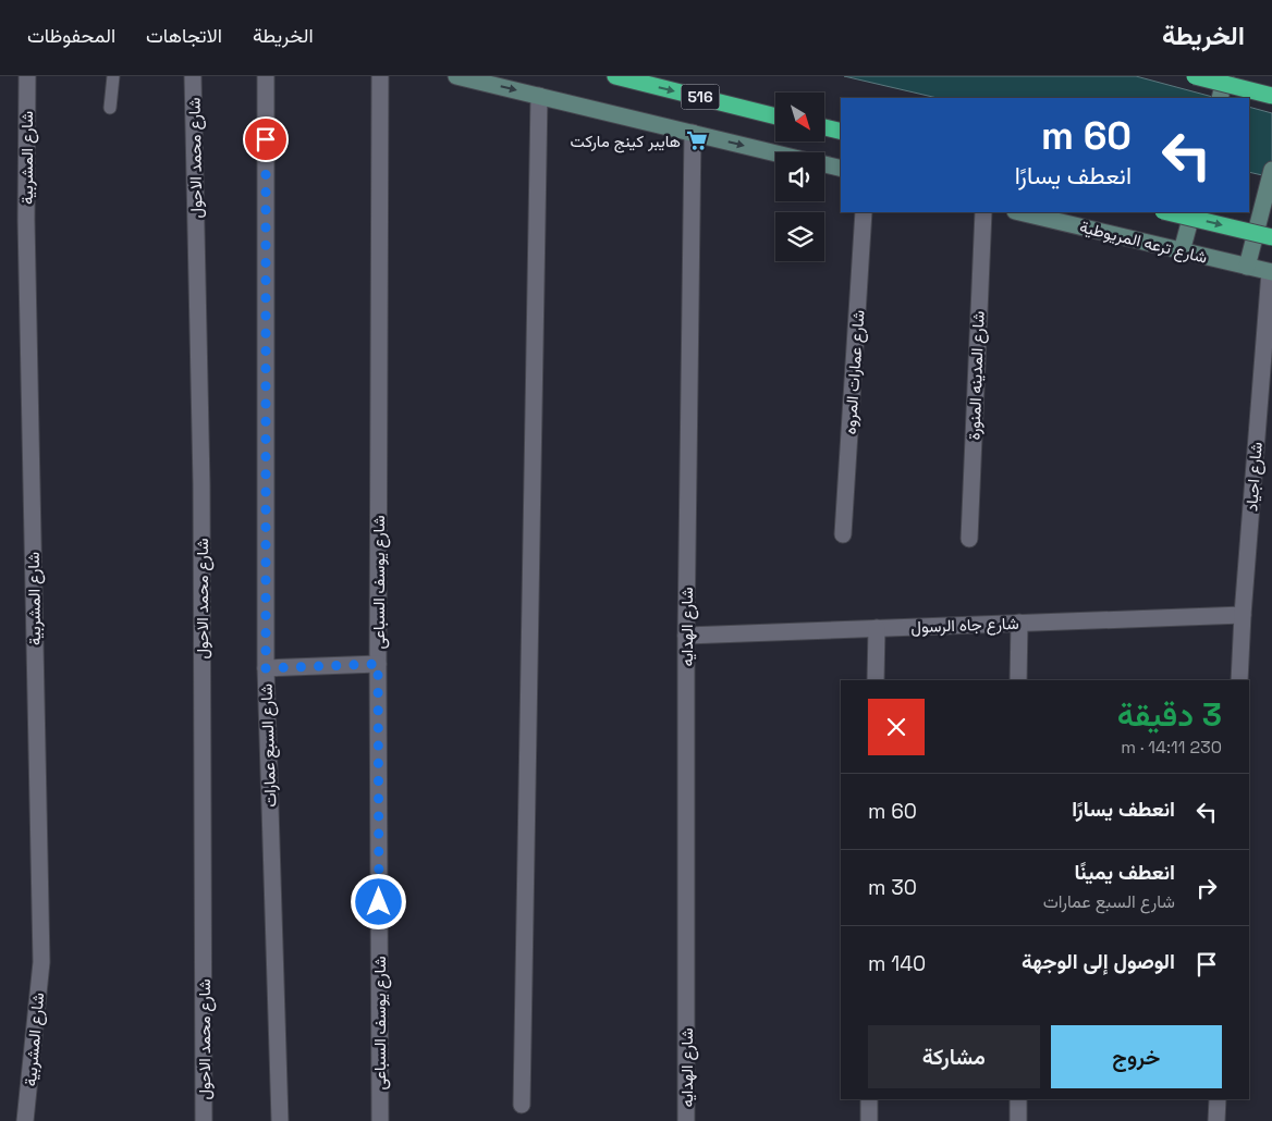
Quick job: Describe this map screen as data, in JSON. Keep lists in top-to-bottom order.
{
  "streets": {
    "highway": ["516"],
    "main road": ["شارع ترعه المريوطية"],
    "street": [
      "شارع المشربية",
      "شارع محمد الاحول",
      "شارع عمارات المروه",
      "شارع المدينه المنورة",
      "شارع اجياد",
      "شارع يوسف السباعى",
      "شارع جاه الرسول",
      "شارع الهدايه",
      "شارع السبع عمارات"
    ]
  },
  "crossings": [
    ["شارع ترعه المريوطية", "شارع اجياد"],
    ["شارع اجياد", "شارع جاه الرسول"],
    ["شارع جاه الرسول", "شارع الهدايه"]
  ],
  "places": {
    "supermarket": ["هايبر كينج ماركت"]
  },
  "north": "bottom right",
  "page": {
    "header": "الخريطة",
    "nav": ["الخريطة", "الاتجاهات", "المحفوظات"],
    "turn": ["60 m", "انعطف يسارًا"],
    "heading": ["3 دقيقة", "230 m · 14:11"],
    "list": [
      {
        "name": "انعطف يسارًا",
        "value": "60 m"
      },
      {
        "name": "انعطف يمينًا",
        "note": "شارع السبع عمارات",
        "value": "30 m"
      },
      {
        "name": "الوصول إلى الوجهة",
        "value": "140 m"
      }
    ],
    "buttons": ["خروج", "مشاركة"]
  }
}
